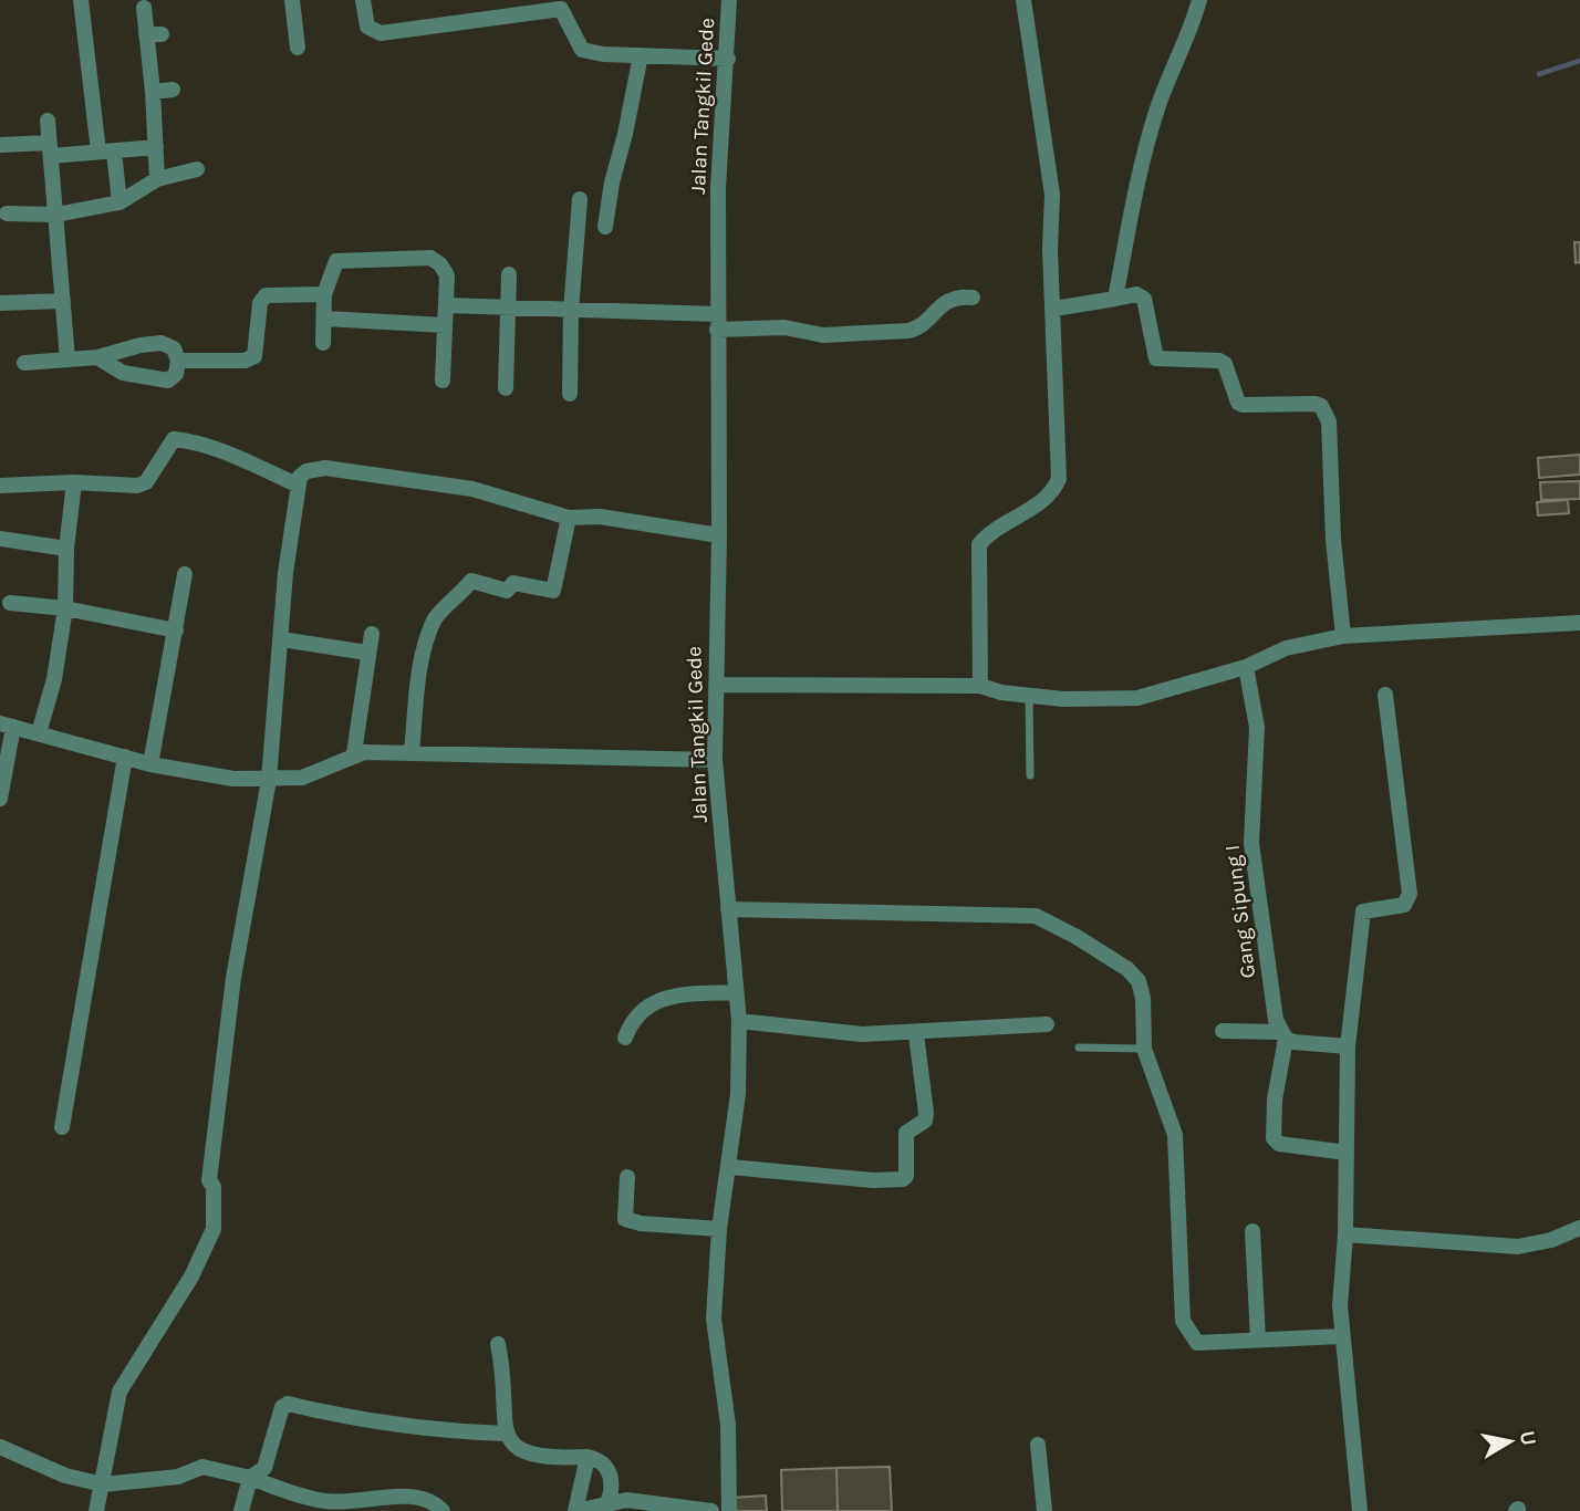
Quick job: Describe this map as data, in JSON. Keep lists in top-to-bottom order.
{
  "streets": {
    "street": ["Jalan Tangkil Gede", "Gang Sipung I"]
  },
  "north": "right"
}
